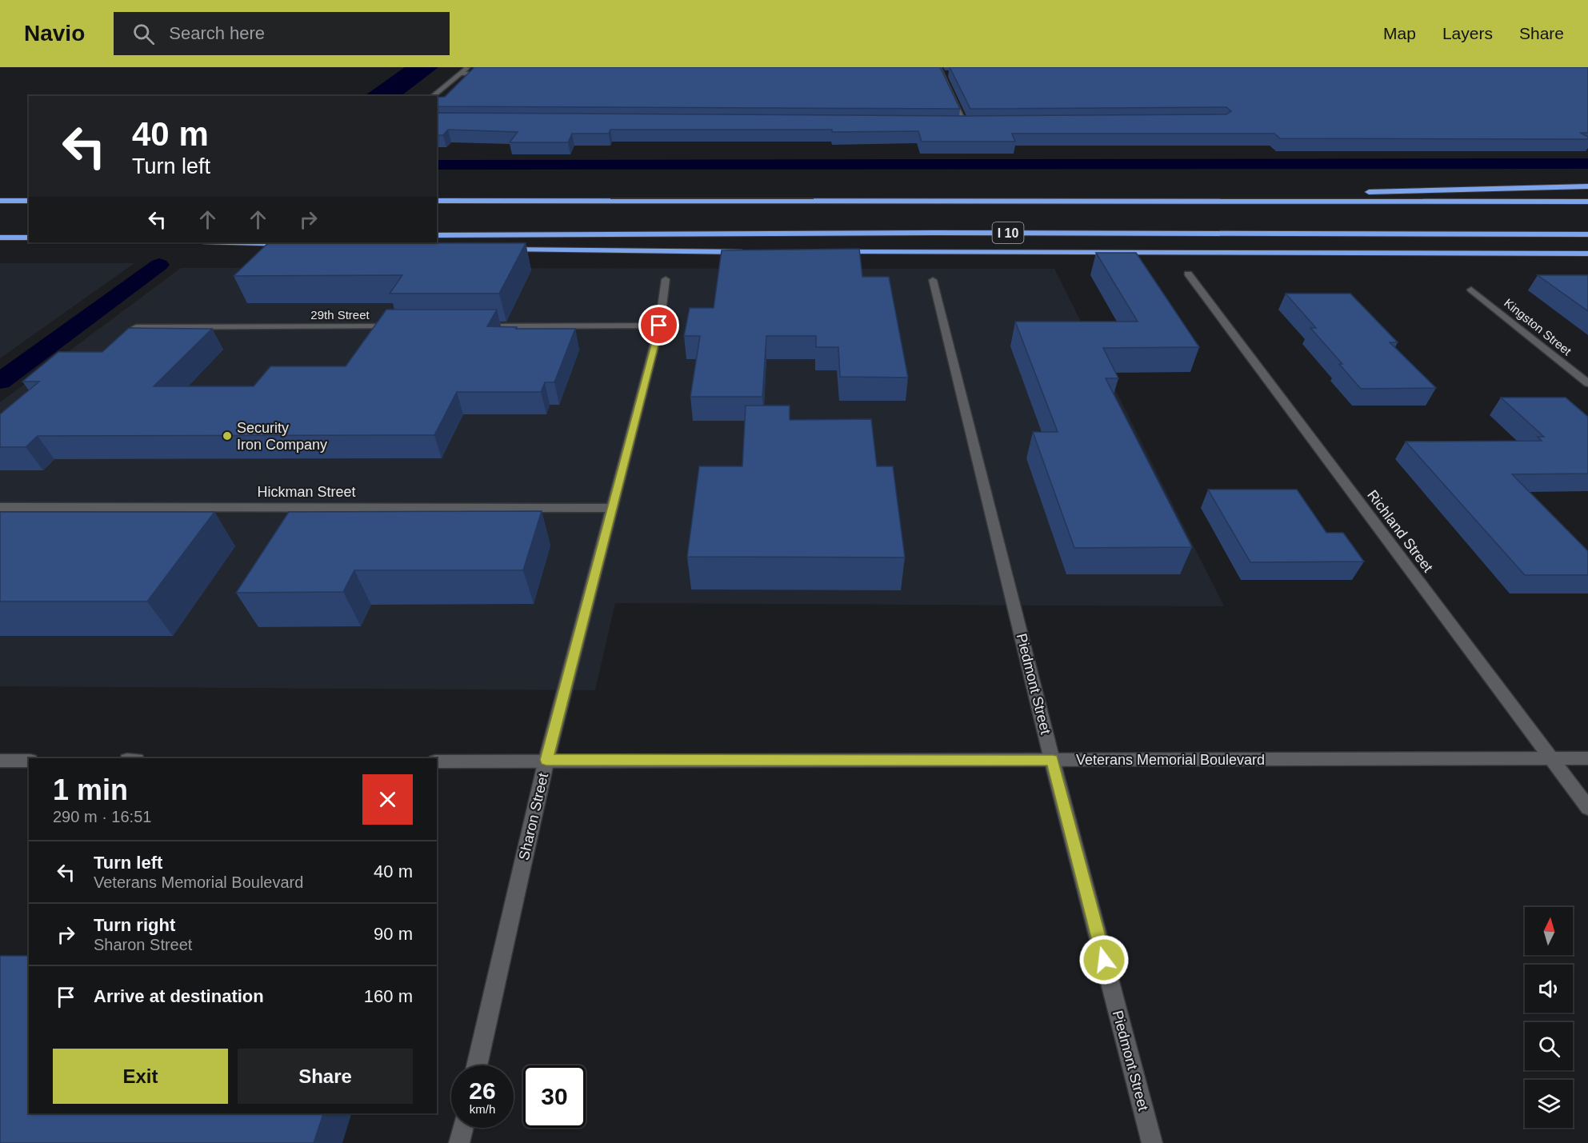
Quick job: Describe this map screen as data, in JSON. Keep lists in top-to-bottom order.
{
  "streets": {
    "highway": ["I 10"],
    "street": [
      "29th Street",
      "Kingston Street",
      "Hickman Street",
      "Richland Street",
      "Piedmont Street",
      "Veterans Memorial Boulevard",
      "Sharon Street"
    ]
  },
  "crossings": [
    ["Hickman Street", "Sharon Street"],
    ["Richland Street", "Veterans Memorial Boulevard"],
    ["Piedmont Street", "Veterans Memorial Boulevard"],
    ["Veterans Memorial Boulevard", "Sharon Street"]
  ],
  "places": ["Security Iron Company"],
  "north": "top",
  "page": {
    "header": "Navio",
    "search": "Search here",
    "nav": ["Map", "Layers", "Share"],
    "turn": ["40 m", "Turn left"],
    "heading": ["1 min", "290 m · 16:51"],
    "list": [
      {
        "name": "Turn left",
        "note": "Veterans Memorial Boulevard",
        "value": "40 m"
      },
      {
        "name": "Turn right",
        "note": "Sharon Street",
        "value": "90 m"
      },
      {
        "name": "Arrive at destination",
        "value": "160 m"
      }
    ],
    "buttons": ["Exit", "Share"],
    "speed": "26 km/h",
    "limit": "30"
  }
}
